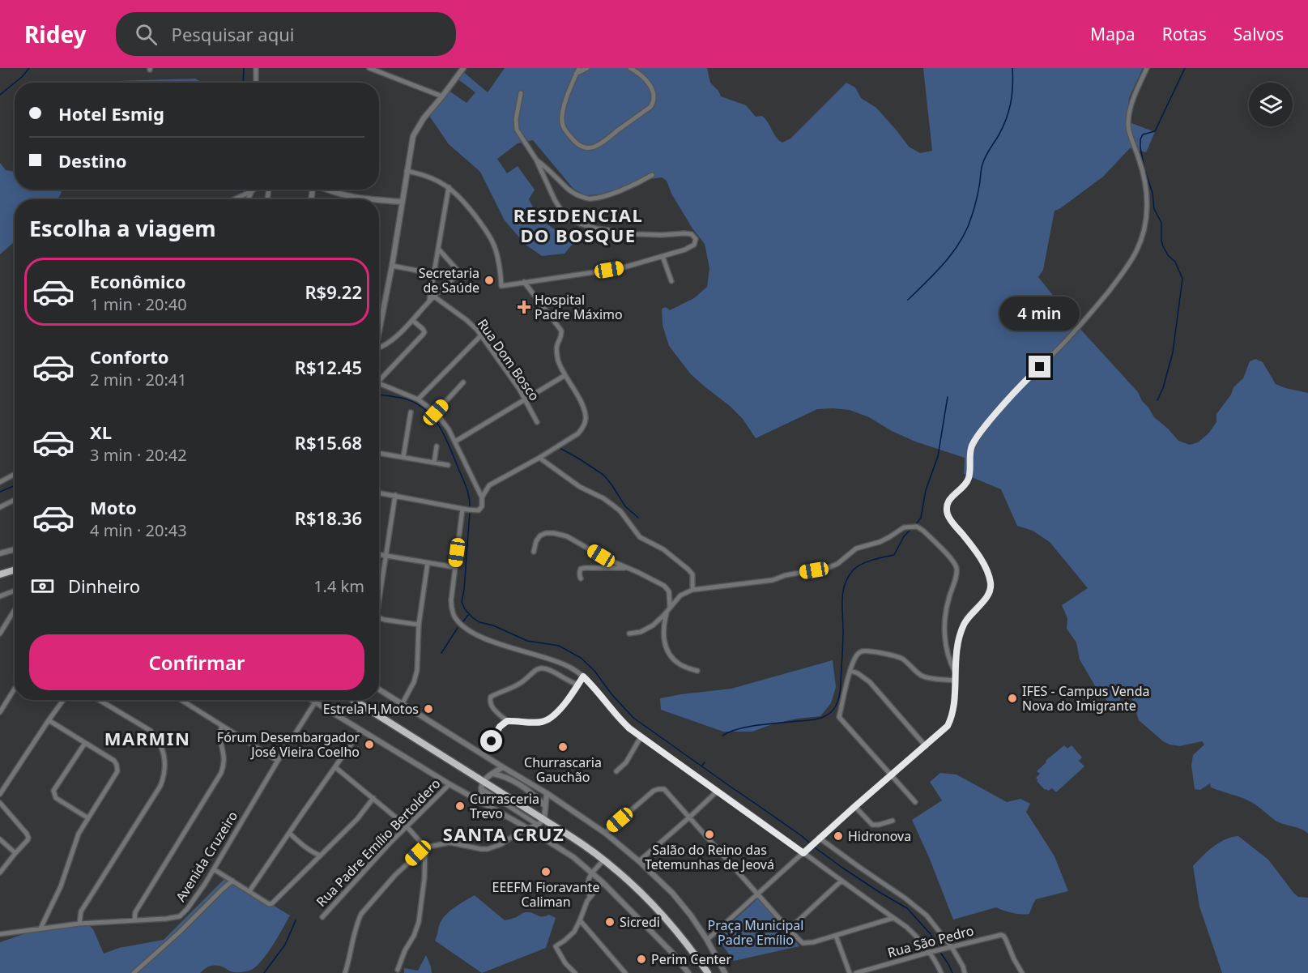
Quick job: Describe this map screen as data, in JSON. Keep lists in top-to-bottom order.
{
  "streets": {
    "street": [
      "Rua Dom Bosco",
      "Rua Padre Emílio Bertoldero",
      "Avenida Cruzeiro",
      "Rua São Pedro"
    ]
  },
  "districts": ["RESIDENCIAL DO BOSQUE", "MARMIN", "SANTA CRUZ"],
  "parks": ["Praça Municipal Padre Emílio"],
  "places": {
    "other": [
      "Secretaria de Saúde",
      "IFES - Campus Venda Nova do Imigrante",
      "Estrela H Motos",
      "Fórum Desembargador José Vieira Coelho",
      "Churrascaria Gauchão",
      "Currasceria Trevo",
      "Salão do Reino das Tetemunhas de Jeová",
      "Hidronova",
      "EEEFM Fioravante Caliman",
      "Sicredi",
      "Perim Center"
    ],
    "health": ["Hospital Padre Máximo"]
  },
  "page": {
    "header": "Ridey",
    "search": "Pesquisar aqui",
    "nav": ["Mapa", "Rotas", "Salvos"],
    "banner": ["Hotel Esmig", "Destino"],
    "heading": "Escolha a viagem",
    "list": [
      {
        "name": "Econômico",
        "note": "1 min · 20:40",
        "value": "R$9.22"
      },
      {
        "name": "Conforto",
        "note": "2 min · 20:41",
        "value": "R$12.45"
      },
      {
        "name": "XL",
        "note": "3 min · 20:42",
        "value": "R$15.68"
      },
      {
        "name": "Moto",
        "note": "4 min · 20:43",
        "value": "R$18.36"
      }
    ],
    "bubble": "4 min",
    "pay": ["Dinheiro", "1.4 km"],
    "buttons": "Confirmar"
  }
}
